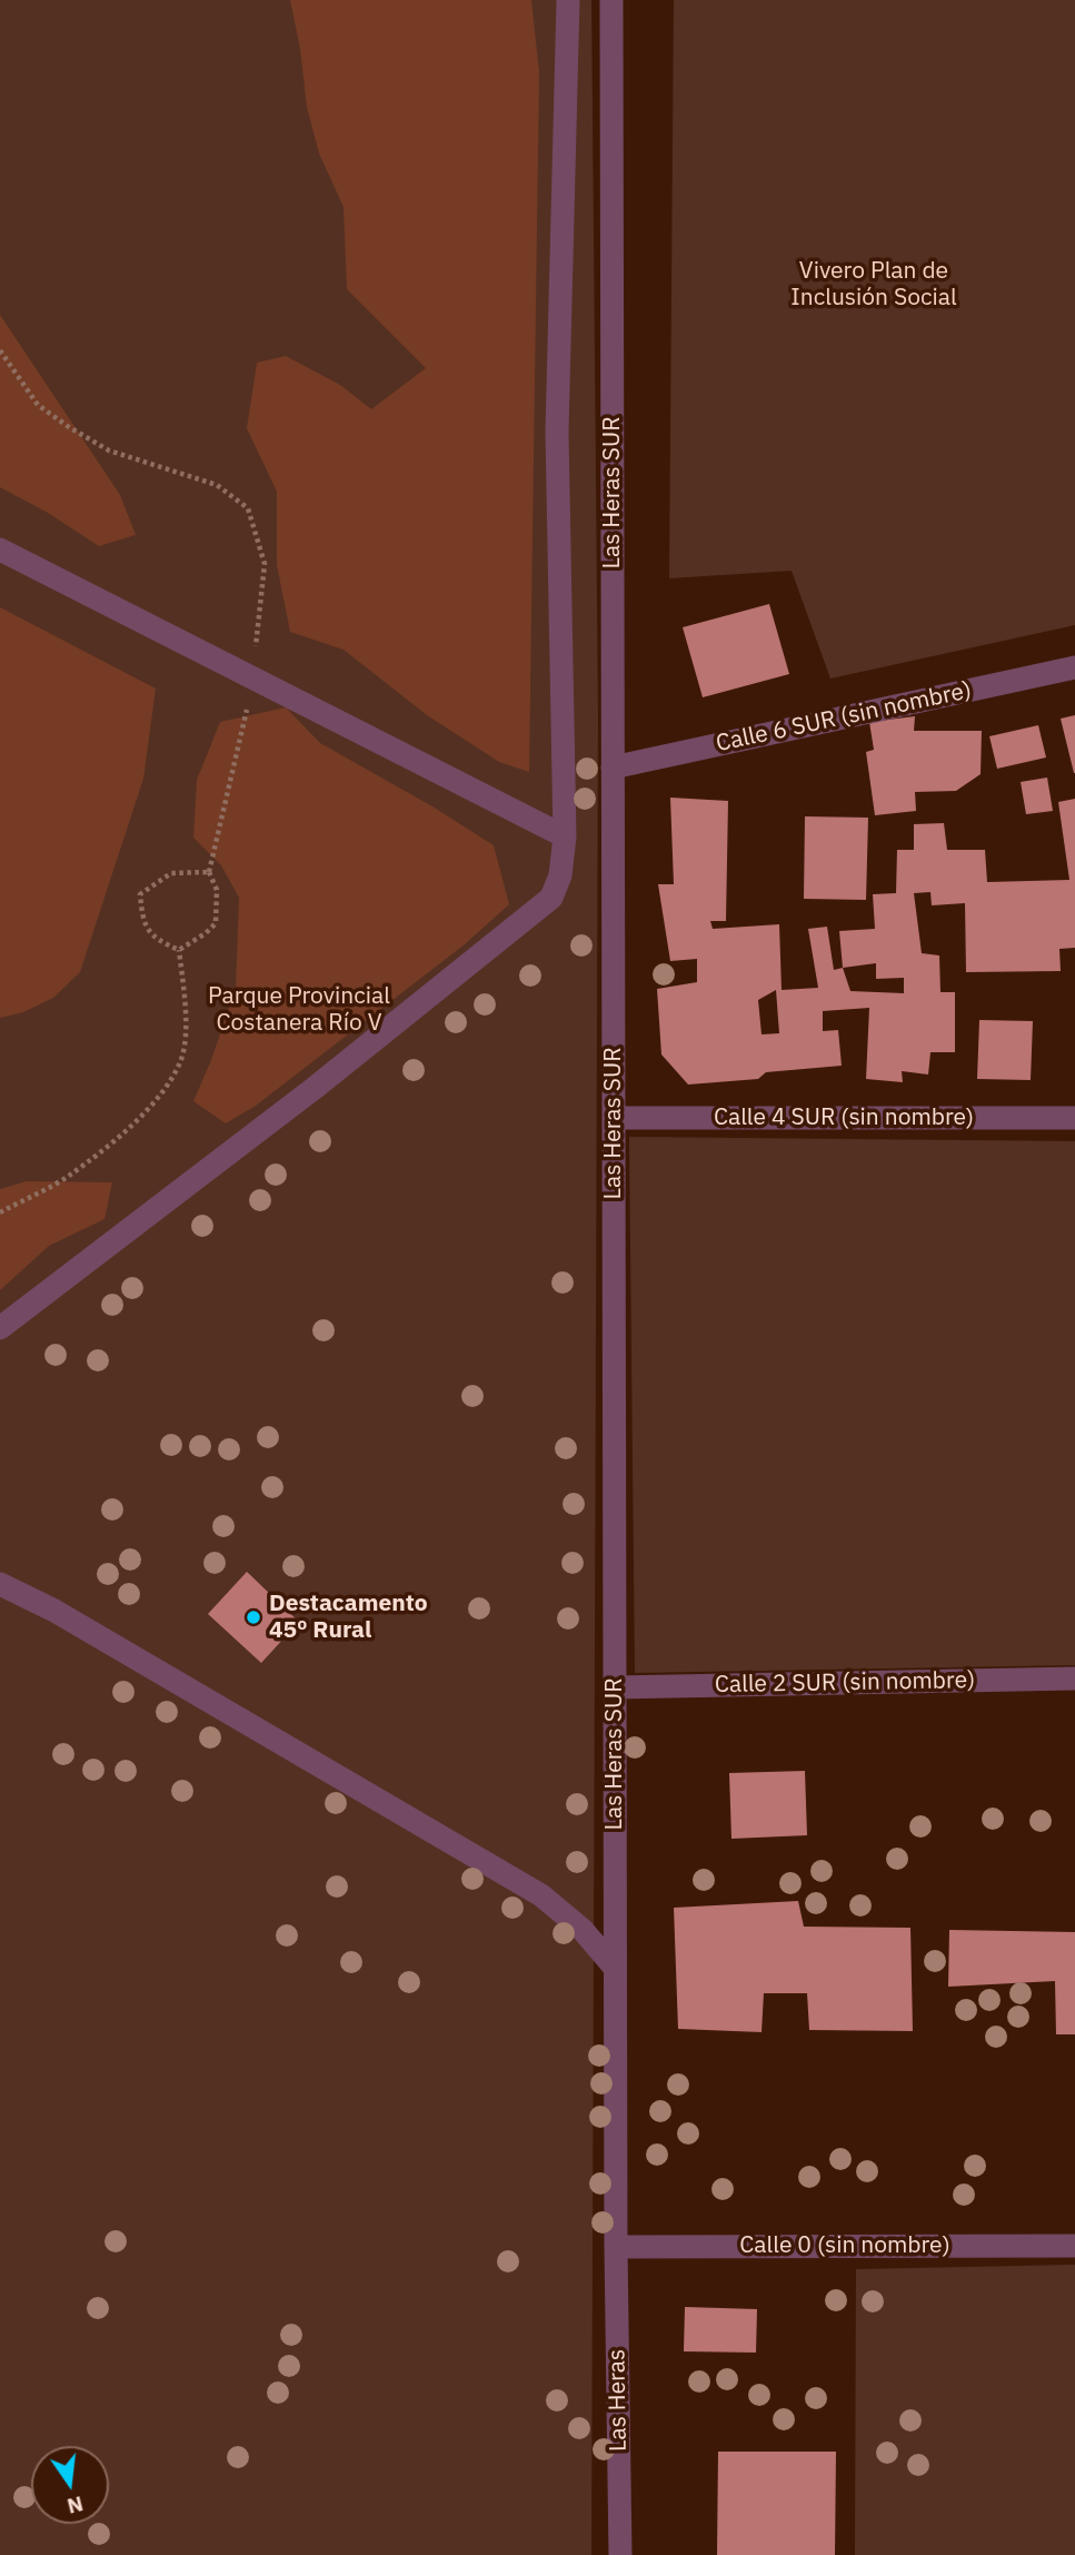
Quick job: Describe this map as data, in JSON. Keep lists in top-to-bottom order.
{
  "streets": {
    "street": [
      "Las Heras SUR",
      "Calle 6 SUR (sin nombre)",
      "Calle 4 SUR (sin nombre)",
      "Calle 2 SUR (sin nombre)",
      "Calle 0 (sin nombre)",
      "Las Heras"
    ]
  },
  "crossings": [
    ["Las Heras SUR", "Calle 6 SUR (sin nombre)"],
    ["Las Heras SUR", "Calle 4 SUR (sin nombre)"],
    ["Las Heras SUR", "Calle 2 SUR (sin nombre)"],
    ["Las Heras SUR", "Calle 0 (sin nombre)"],
    ["Las Heras SUR", "Las Heras"],
    ["Calle 0 (sin nombre)", "Las Heras"]
  ],
  "parks": ["Vivero Plan de Inclusión Social", "Parque Provincial Costanera Río V"],
  "places": ["Destacamento 45º Rural"],
  "north": "bottom"
}
